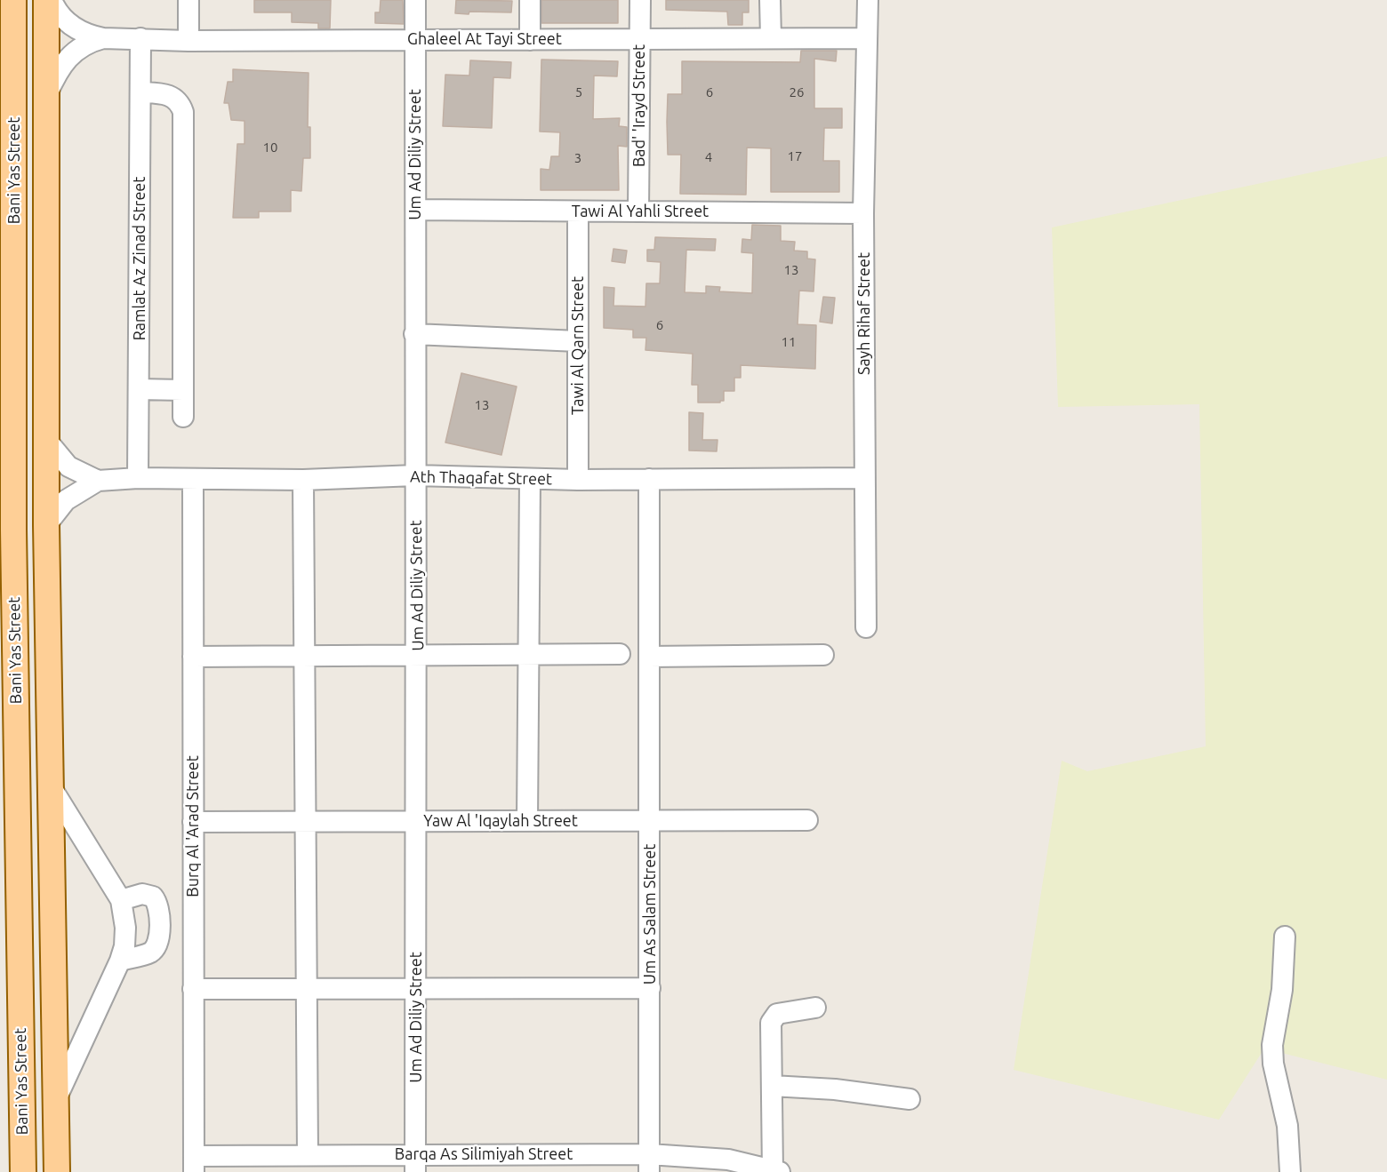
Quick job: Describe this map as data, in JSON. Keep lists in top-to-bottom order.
{
  "streets": {
    "main road": ["Bani Yas Street"],
    "street": [
      "Ghaleel At Tayi Street",
      "Bad' 'Irayd Street",
      "Um Ad Diliy Street",
      "Tawi Al Yahli Street",
      "Ramlat Az Zinad Street",
      "Sayh Rihaf Street",
      "Tawi Al Qarn Street",
      "Ath Thaqafat Street",
      "Yaw Al 'Iqaylah Street",
      "Burq Al 'Arad Street",
      "Um As Salam Street",
      "Barqa As Silimiyah Street"
    ]
  },
  "crossings": [
    ["Ghaleel At Tayi Street", "Bad' 'Irayd Street"],
    ["Ghaleel At Tayi Street", "Um Ad Diliy Street"],
    ["Ghaleel At Tayi Street", "Bani Yas Street"],
    ["Ghaleel At Tayi Street", "Ramlat Az Zinad Street"],
    ["Ghaleel At Tayi Street", "Sayh Rihaf Street"],
    ["Bad' 'Irayd Street", "Tawi Al Yahli Street"],
    ["Um Ad Diliy Street", "Tawi Al Yahli Street"],
    ["Um Ad Diliy Street", "Ath Thaqafat Street"],
    ["Um Ad Diliy Street", "Yaw Al 'Iqaylah Street"],
    ["Um Ad Diliy Street", "Barqa As Silimiyah Street"],
    ["Bani Yas Street", "Ath Thaqafat Street"],
    ["Tawi Al Yahli Street", "Sayh Rihaf Street"],
    ["Tawi Al Yahli Street", "Tawi Al Qarn Street"],
    ["Ramlat Az Zinad Street", "Ath Thaqafat Street"],
    ["Sayh Rihaf Street", "Ath Thaqafat Street"],
    ["Tawi Al Qarn Street", "Ath Thaqafat Street"],
    ["Ath Thaqafat Street", "Burq Al 'Arad Street"],
    ["Ath Thaqafat Street", "Um As Salam Street"],
    ["Yaw Al 'Iqaylah Street", "Burq Al 'Arad Street"],
    ["Yaw Al 'Iqaylah Street", "Um As Salam Street"],
    ["Burq Al 'Arad Street", "Barqa As Silimiyah Street"],
    ["Um As Salam Street", "Barqa As Silimiyah Street"]
  ],
  "house_numbers": [
    "5",
    "6",
    "26",
    "10",
    "17",
    "4",
    "3",
    "13",
    "6",
    "11",
    "13"
  ]
}
